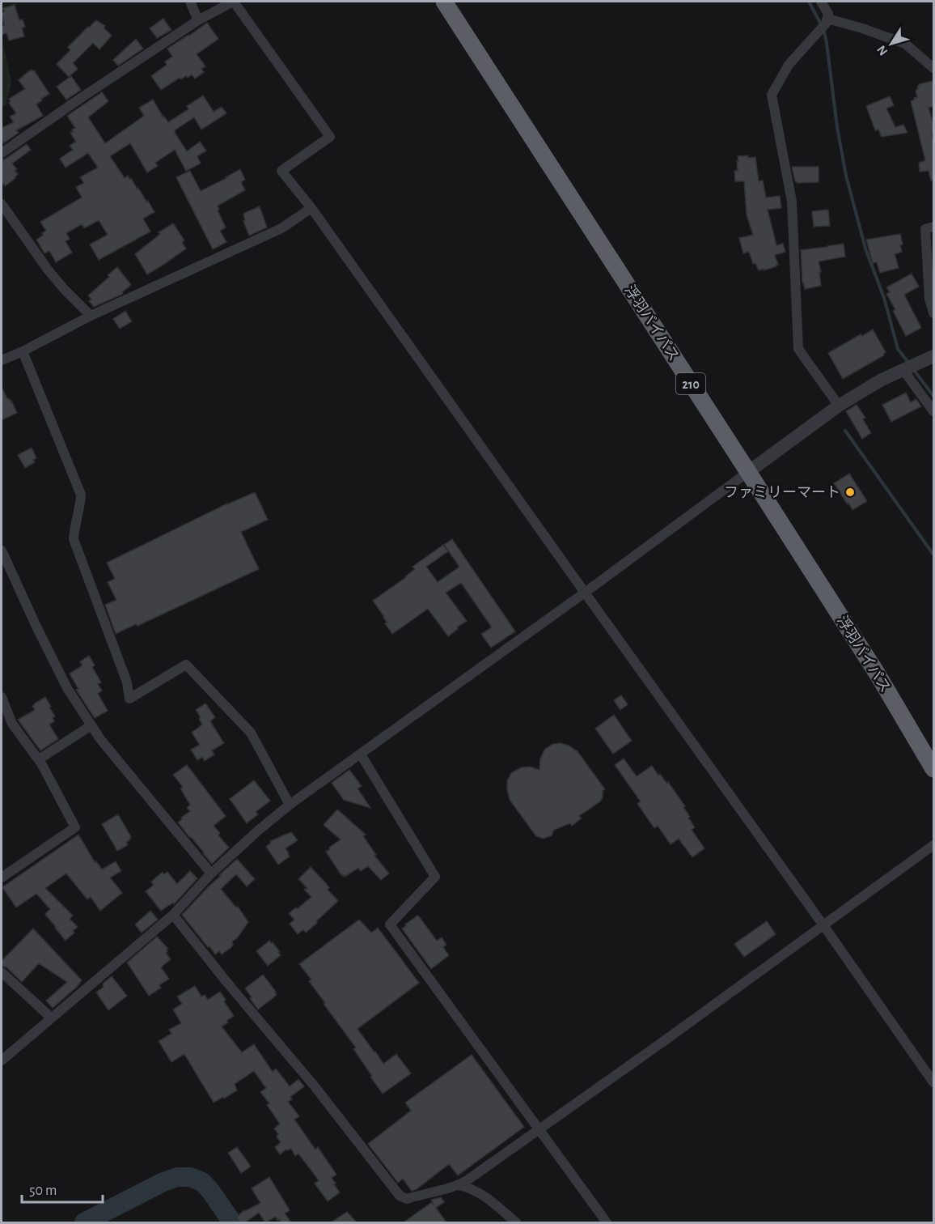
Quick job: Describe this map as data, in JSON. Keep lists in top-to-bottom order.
{
  "streets": {
    "highway": ["浮羽バイパス", "210"]
  },
  "places": ["ファミリーマート"],
  "scale_bar": "50 m",
  "north": "bottom left"
}
